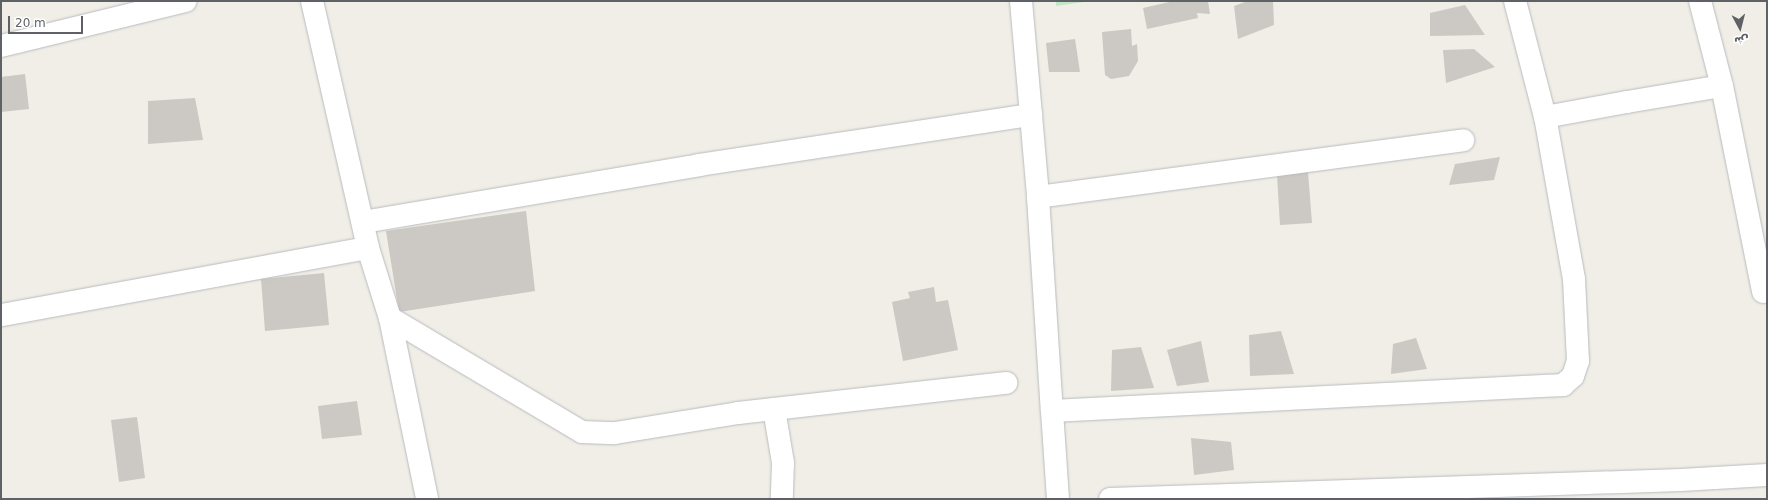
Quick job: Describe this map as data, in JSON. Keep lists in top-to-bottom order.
{
  "scale_bar": "20 m",
  "north": "bottom"
}
